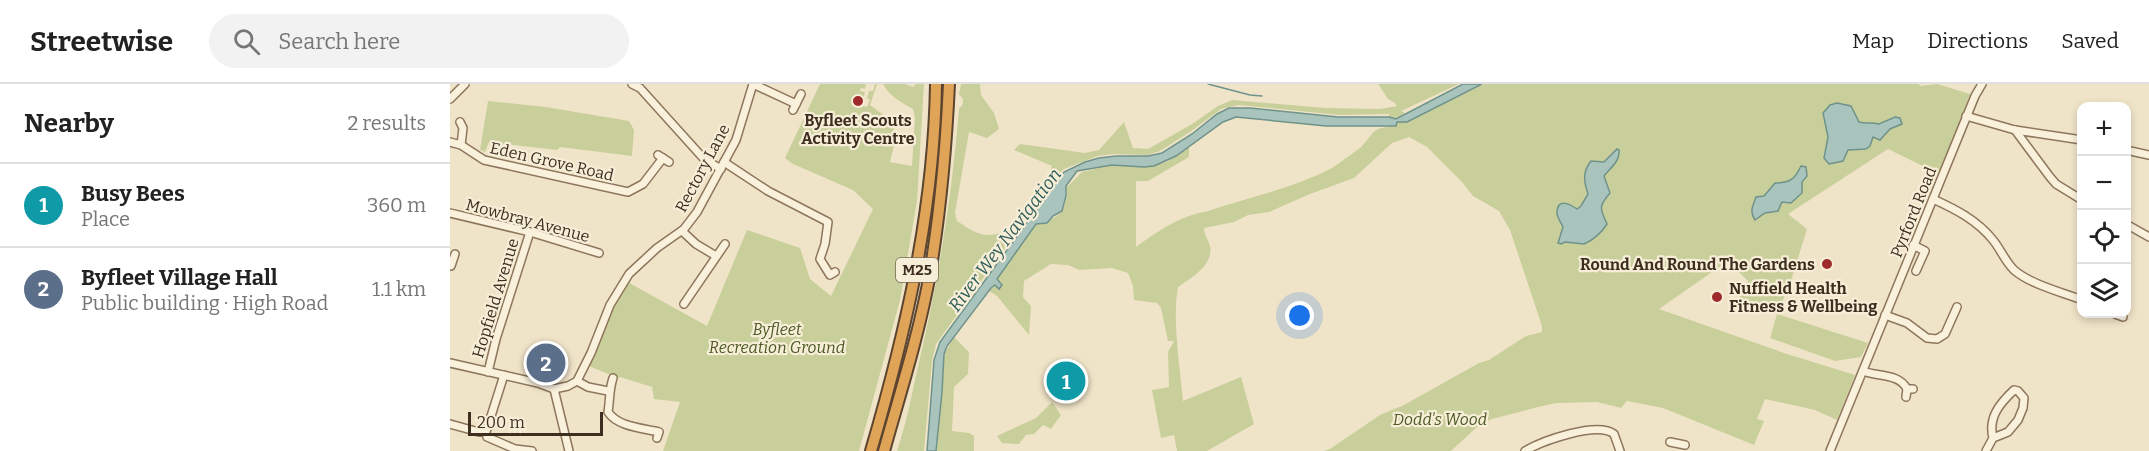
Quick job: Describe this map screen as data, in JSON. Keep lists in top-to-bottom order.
{
  "streets": {
    "highway": ["M25"],
    "street": [
      "Eden Grove Road",
      "Rectory Lane",
      "Pyrford Road",
      "Mowbray Avenue",
      "Hopfield Avenue"
    ]
  },
  "crossings": [
    ["Mowbray Avenue", "Hopfield Avenue"]
  ],
  "water": ["River Wey Navigation"],
  "parks": ["Byfleet Recreation Ground", "Dodd's Wood"],
  "places": ["Byfleet Scouts Activity Centre", "Round And Round The Gardens", "Nuffield Health Fitness & Wellbeing"],
  "scale_bar": "200 m",
  "page": {
    "header": "Streetwise",
    "search": "Search here",
    "nav": ["Map", "Directions", "Saved"],
    "heading": ["Nearby", "2 results"],
    "map_buttons": ["+", "−"],
    "list": [
      {
        "mark": "1",
        "name": "Busy Bees",
        "note": "Place",
        "value": "360 m"
      },
      {
        "mark": "2",
        "name": "Byfleet Village Hall",
        "note": "Public building · High Road",
        "value": "1.1 km"
      }
    ],
    "pins": ["2", "1"],
    "scale": "200 m"
  }
}
